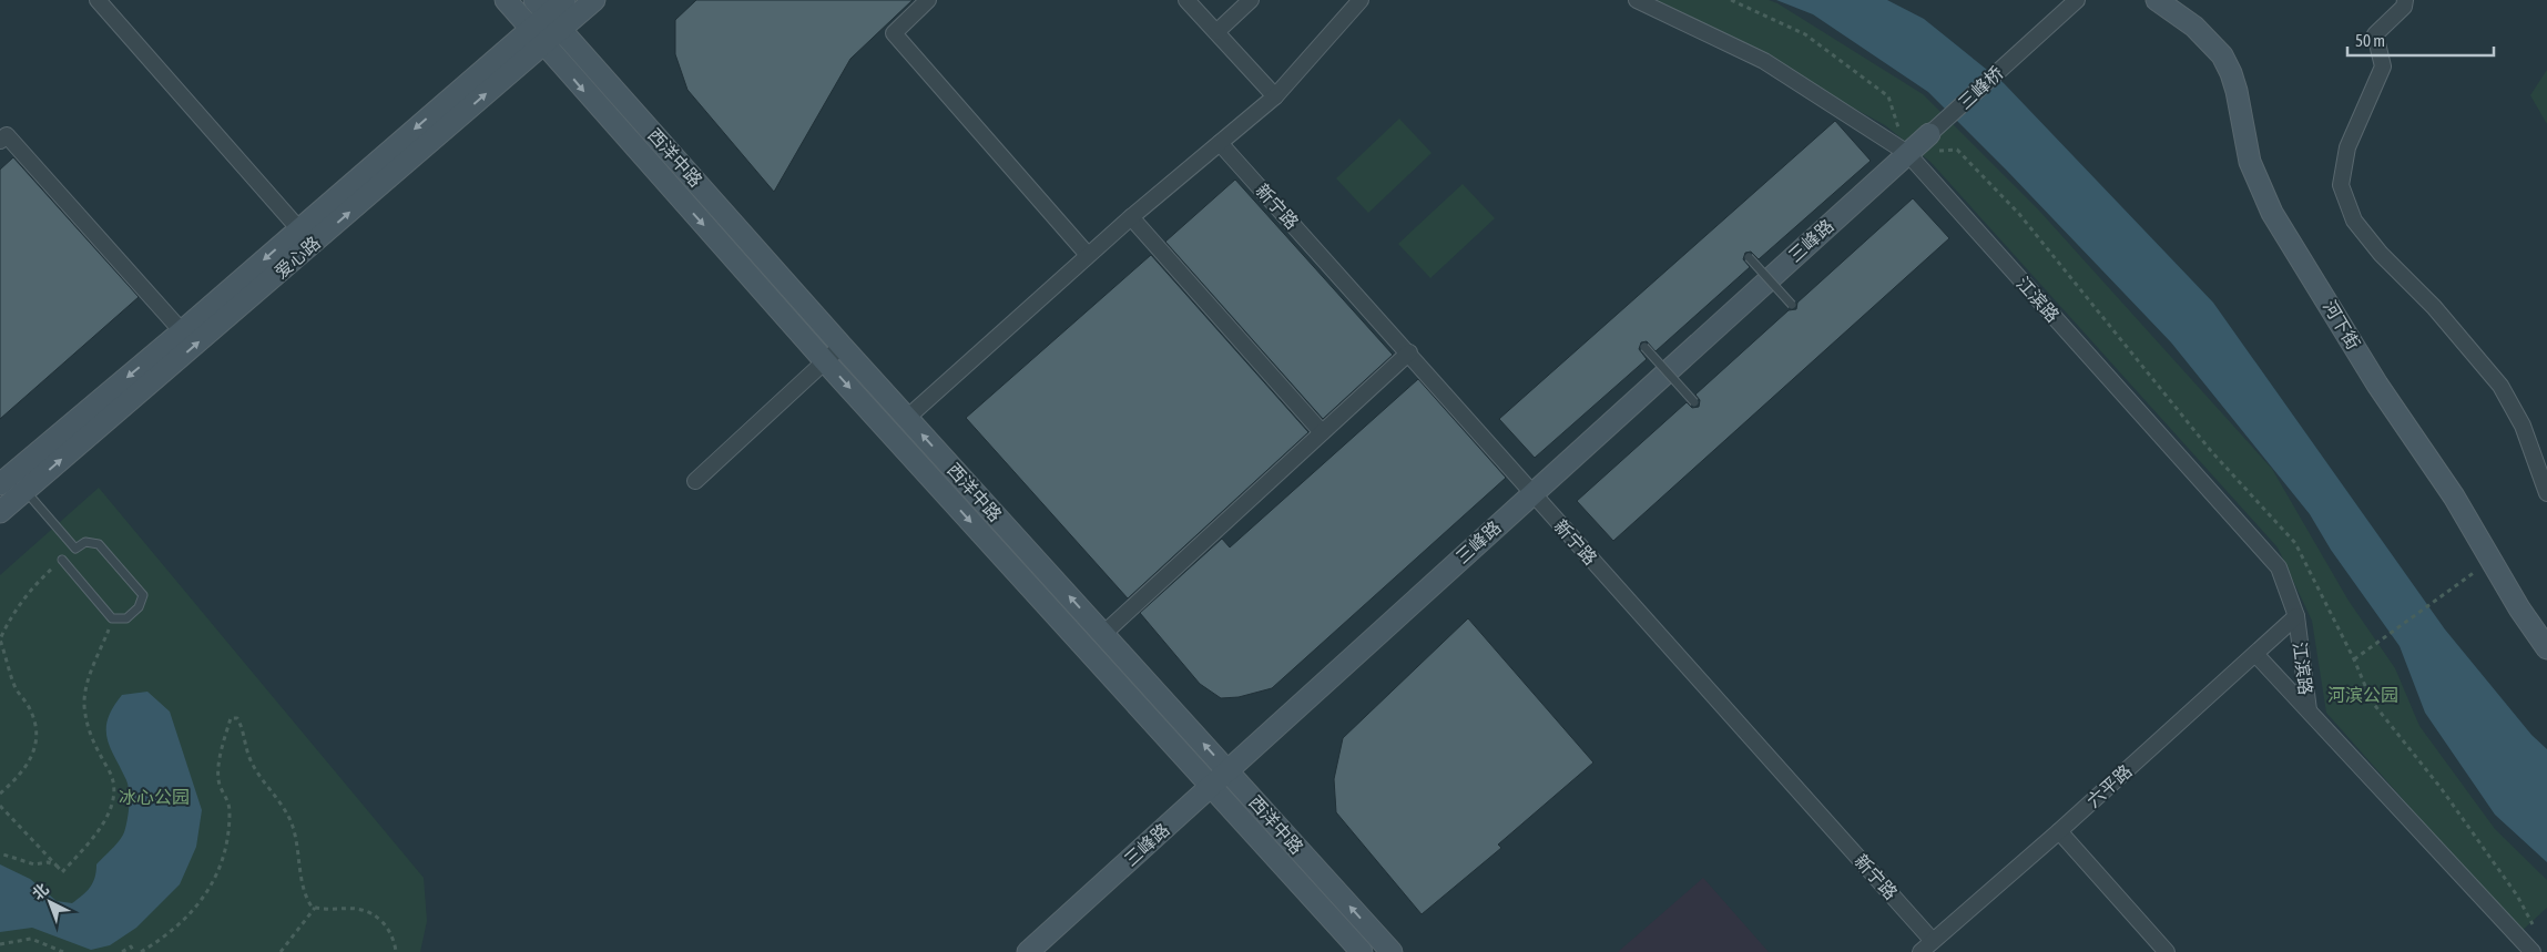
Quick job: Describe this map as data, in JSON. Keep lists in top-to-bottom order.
{
  "streets": {
    "main road": [
      "西洋中路",
      "三峰路",
      "爱心路",
      "河下街"
    ],
    "street": [
      "三峰桥",
      "新宁路",
      "江滨路",
      "六平路"
    ]
  },
  "crossings": [
    ["三峰桥", "三峰路"],
    ["西洋中路", "三峰路"],
    ["西洋中路", "爱心路"],
    ["新宁路", "三峰路"],
    ["新宁路", "六平路"],
    ["三峰路", "江滨路"],
    ["江滨路", "六平路"]
  ],
  "parks": ["河滨公园", "冰心公园"],
  "scale_bar": "50 m",
  "north": "top left"
}
